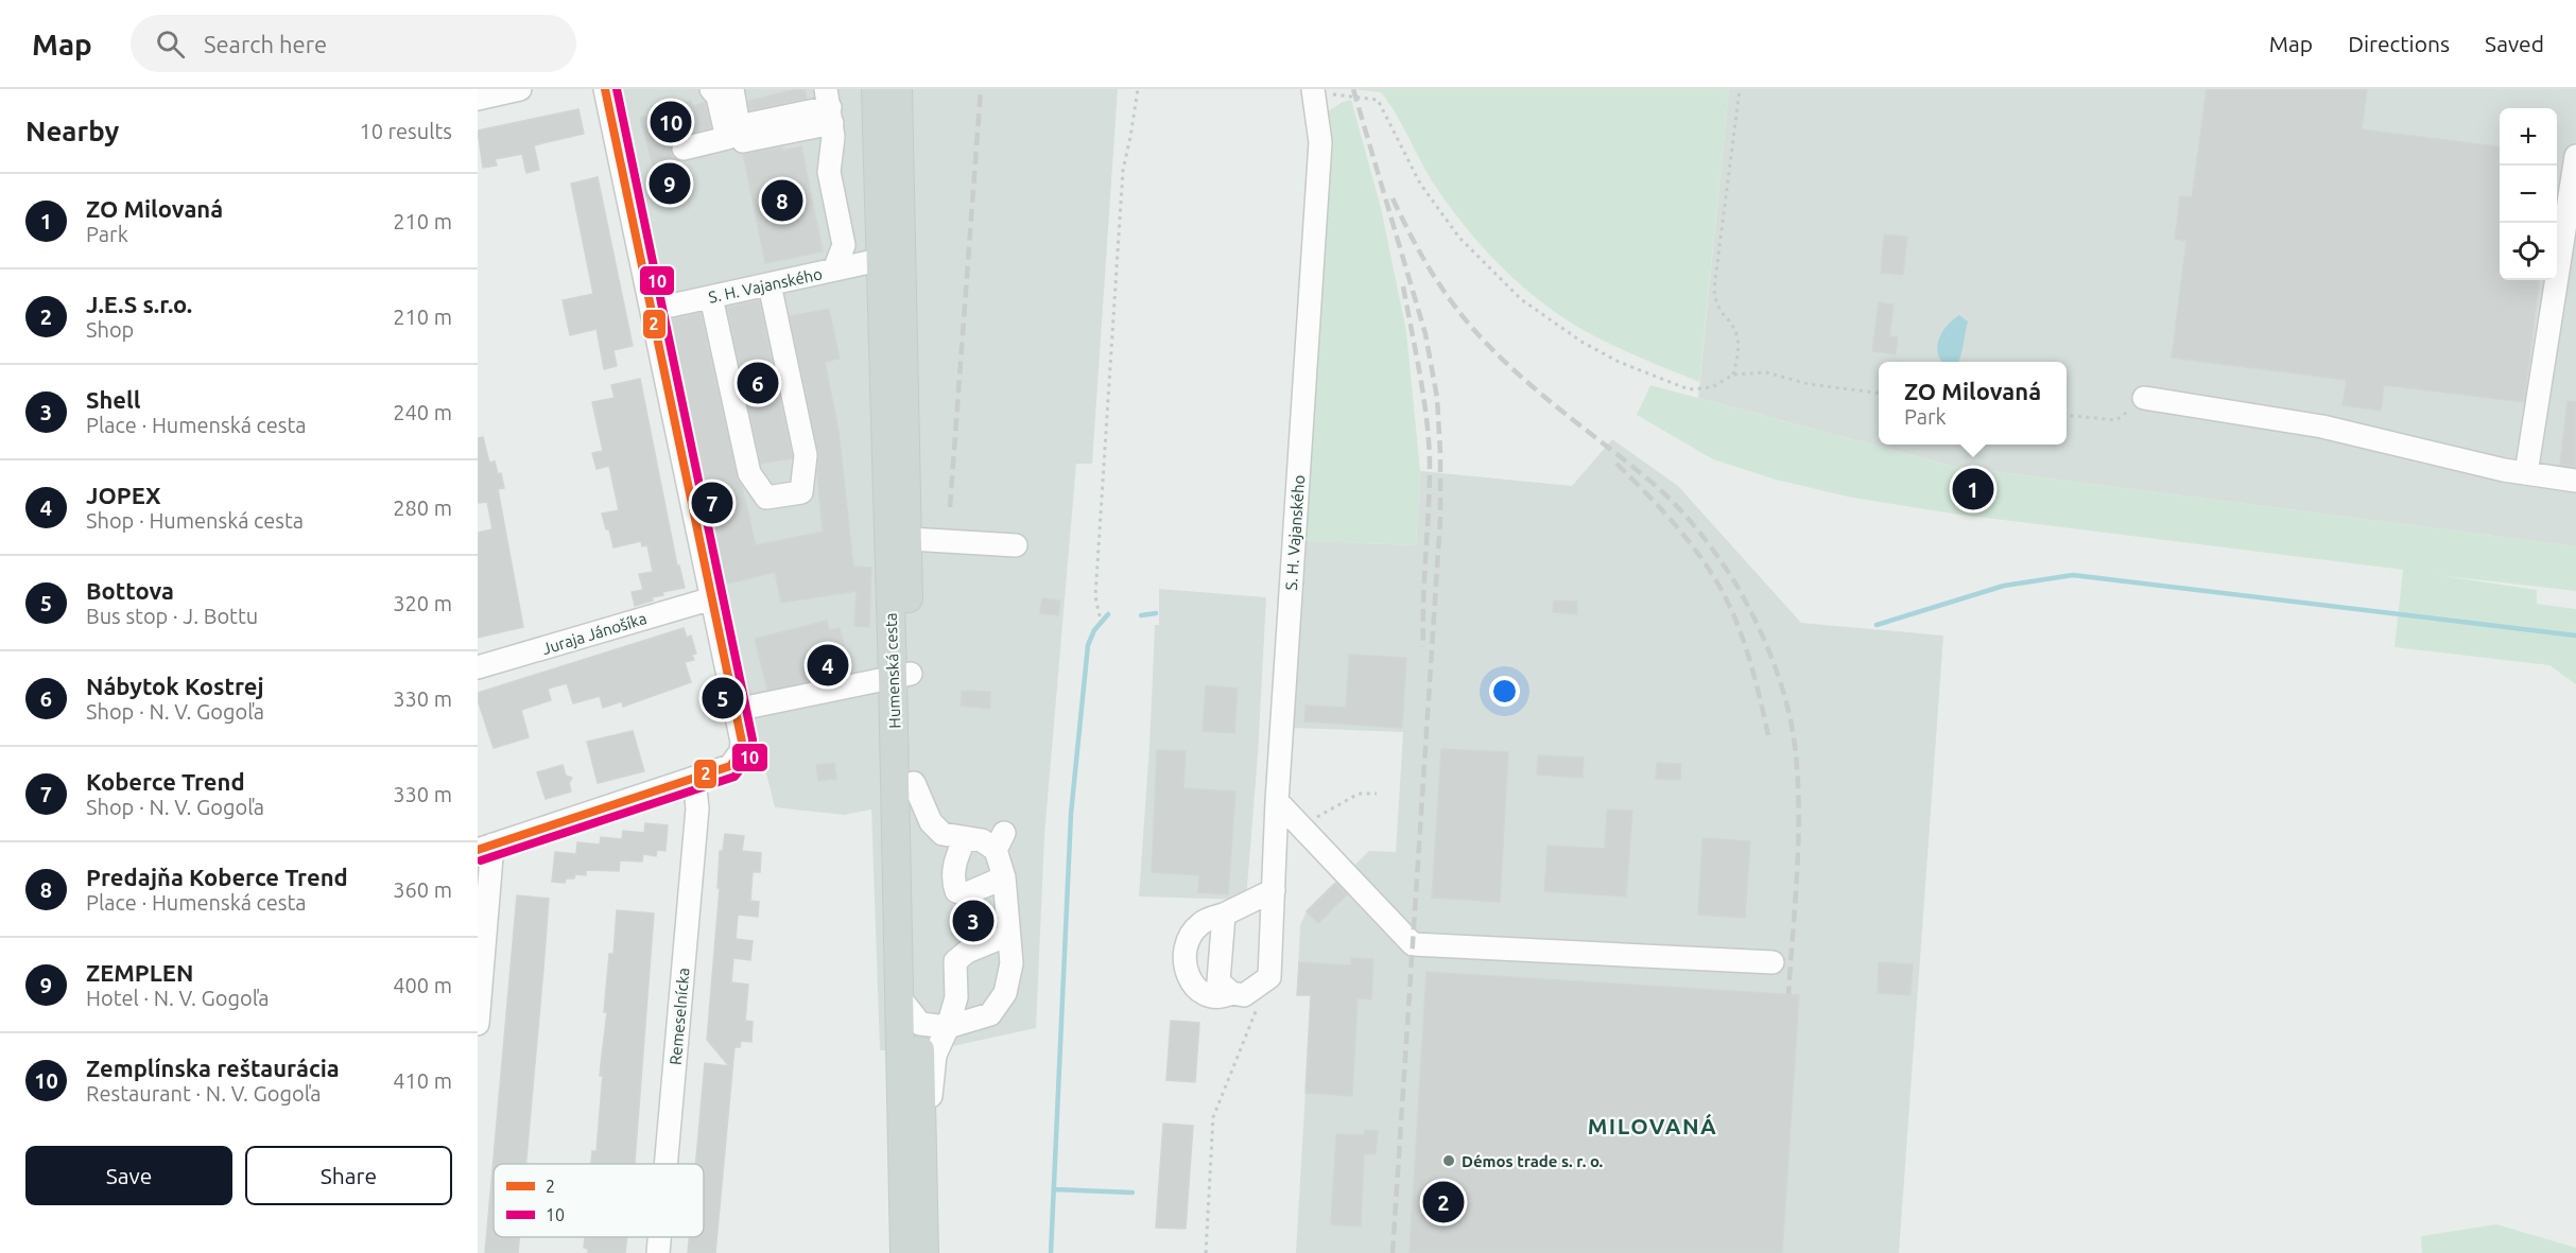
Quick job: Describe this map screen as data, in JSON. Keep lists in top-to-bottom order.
{
  "streets": {
    "main road": ["Humenská cesta"],
    "street": ["S. H. Vajanského", "Juraja Jánošíka", "Remeselnícka"]
  },
  "crossings": [
    ["S. H. Vajanského", "Humenská cesta"]
  ],
  "districts": ["MILOVANÁ"],
  "places": ["Démos trade s. r. o."],
  "lines": ["transit line 2", "transit line 10"],
  "legend": ["2", "10"],
  "page": {
    "header": "Map",
    "search": "Search here",
    "nav": ["Map", "Directions", "Saved"],
    "heading": ["Nearby", "10 results"],
    "pins": [
      "10",
      "9",
      "8",
      "6",
      "1",
      "7",
      "4",
      "5",
      "3",
      "2"
    ],
    "map_buttons": ["+", "−"],
    "list": [
      {
        "mark": "1",
        "name": "ZO Milovaná",
        "note": "Park",
        "value": "210 m"
      },
      {
        "mark": "2",
        "name": "J.E.S s.r.o.",
        "note": "Shop",
        "value": "210 m"
      },
      {
        "mark": "3",
        "name": "Shell",
        "note": "Place · Humenská cesta",
        "value": "240 m"
      },
      {
        "mark": "4",
        "name": "JOPEX",
        "note": "Shop · Humenská cesta",
        "value": "280 m"
      },
      {
        "mark": "5",
        "name": "Bottova",
        "note": "Bus stop · J. Bottu",
        "value": "320 m"
      },
      {
        "mark": "6",
        "name": "Nábytok Kostrej",
        "note": "Shop · N. V. Gogoľa",
        "value": "330 m"
      },
      {
        "mark": "7",
        "name": "Koberce Trend",
        "note": "Shop · N. V. Gogoľa",
        "value": "330 m"
      },
      {
        "mark": "8",
        "name": "Predajňa Koberce Trend",
        "note": "Place · Humenská cesta",
        "value": "360 m"
      },
      {
        "mark": "9",
        "name": "ZEMPLEN",
        "note": "Hotel · N. V. Gogoľa",
        "value": "400 m"
      },
      {
        "mark": "10",
        "name": "Zemplínska reštaurácia",
        "note": "Restaurant · N. V. Gogoľa",
        "value": "410 m"
      }
    ],
    "popup": ["ZO Milovaná", "Park"],
    "buttons": ["Save", "Share"]
  }
}
